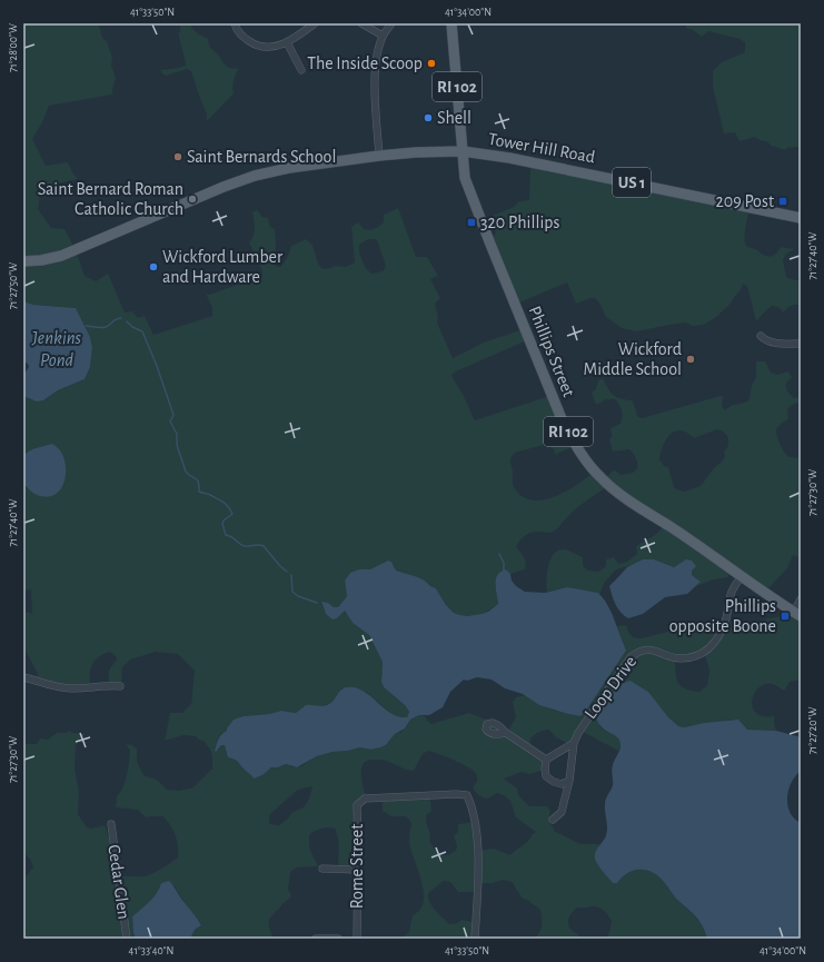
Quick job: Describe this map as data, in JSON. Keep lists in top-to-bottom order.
{
  "streets": {
    "main road": [
      "RI 102",
      "Tower Hill Road",
      "US 1",
      "Phillips Street"
    ],
    "street": ["Loop Drive", "Rome Street", "Cedar Glen"]
  },
  "crossings": [
    ["RI 102", "Tower Hill Road"],
    ["RI 102", "Phillips Street"],
    ["Tower Hill Road", "Phillips Street"],
    ["Phillips Street", "Loop Drive"]
  ],
  "water": ["Jenkins Pond"],
  "places": {
    "other": [
      "The Inside Scoop",
      "Shell",
      "Saint Bernards School",
      "Saint Bernard Roman Catholic Church",
      "Wickford Lumber and Hardware",
      "Wickford Middle School"
    ],
    "transit": ["209 Post", "320 Phillips", "Phillips opposite Boone"]
  },
  "coordinates": [
    "41°33'50\"N",
    "41°34'00\"N",
    "71°28'00\"W",
    "71°27'40\"W",
    "71°27'50\"W",
    "71°27'30\"W",
    "71°27'20\"W",
    "41°33'40\"N"
  ]
}
